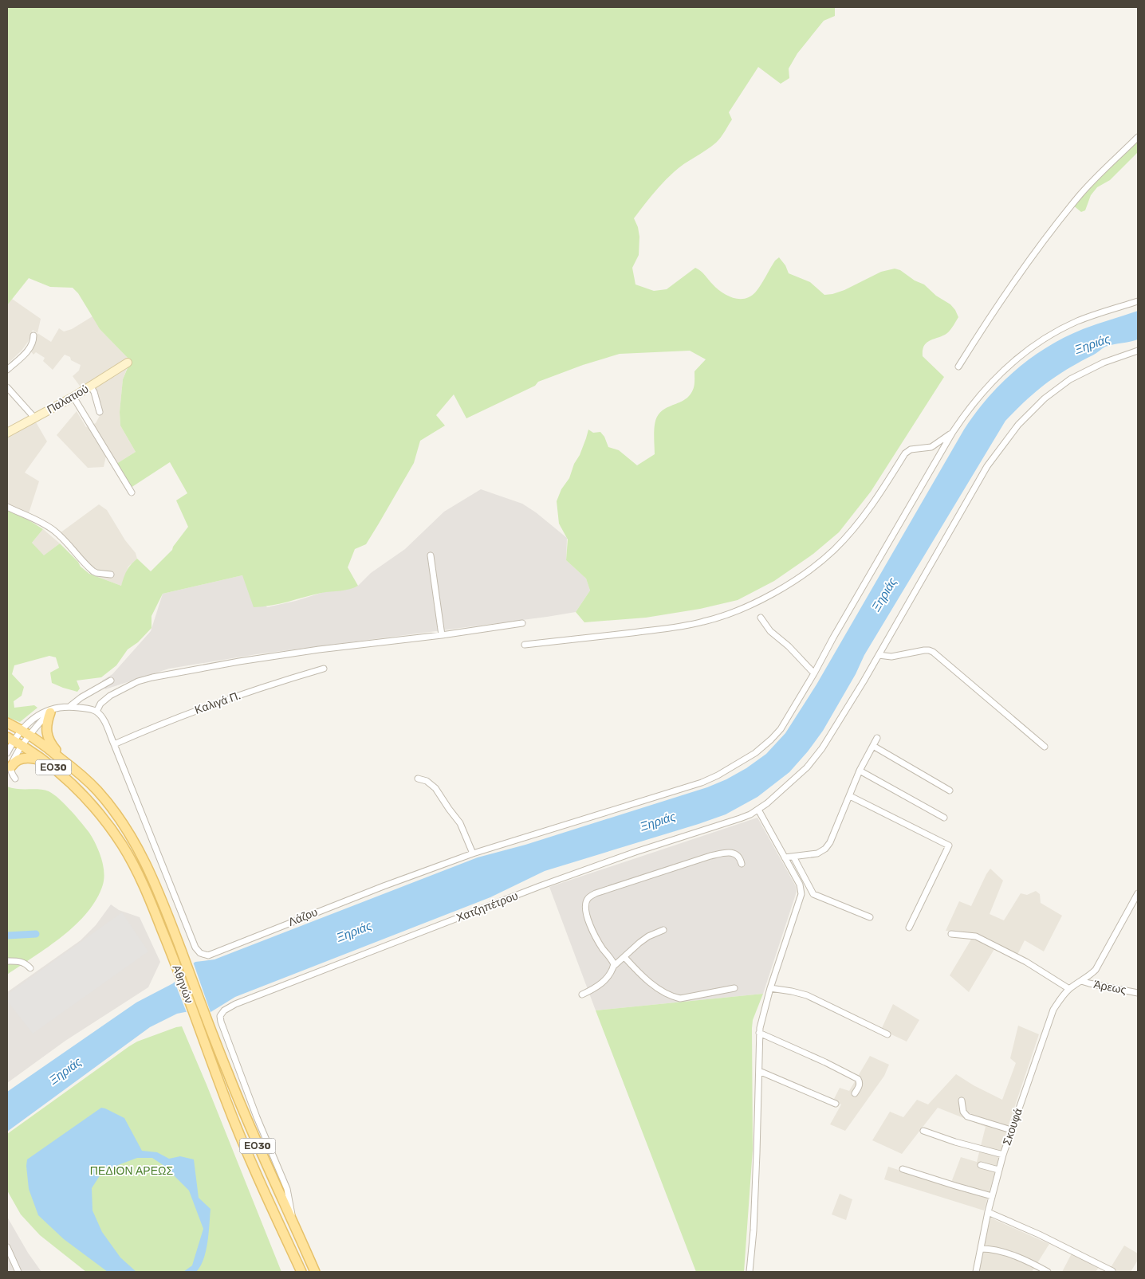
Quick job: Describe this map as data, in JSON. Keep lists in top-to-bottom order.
{
  "streets": {
    "main road": ["ΕΟ30", "Αθηνών"],
    "street": [
      "Παλατιού",
      "Καλιγά Π.",
      "Χατζηπέτρου",
      "Λάζου",
      "Άρεως",
      "Σκουφά"
    ]
  },
  "crossings": [
    ["Καλιγά Π.", "Λάζου"],
    ["Χατζηπέτρου", "Αθηνών"],
    ["Άρεως", "Σκουφά"]
  ],
  "water": ["Ξηριάς"],
  "parks": ["ΠΕΔΙΟΝ ΑΡΕΩΣ"]
}
